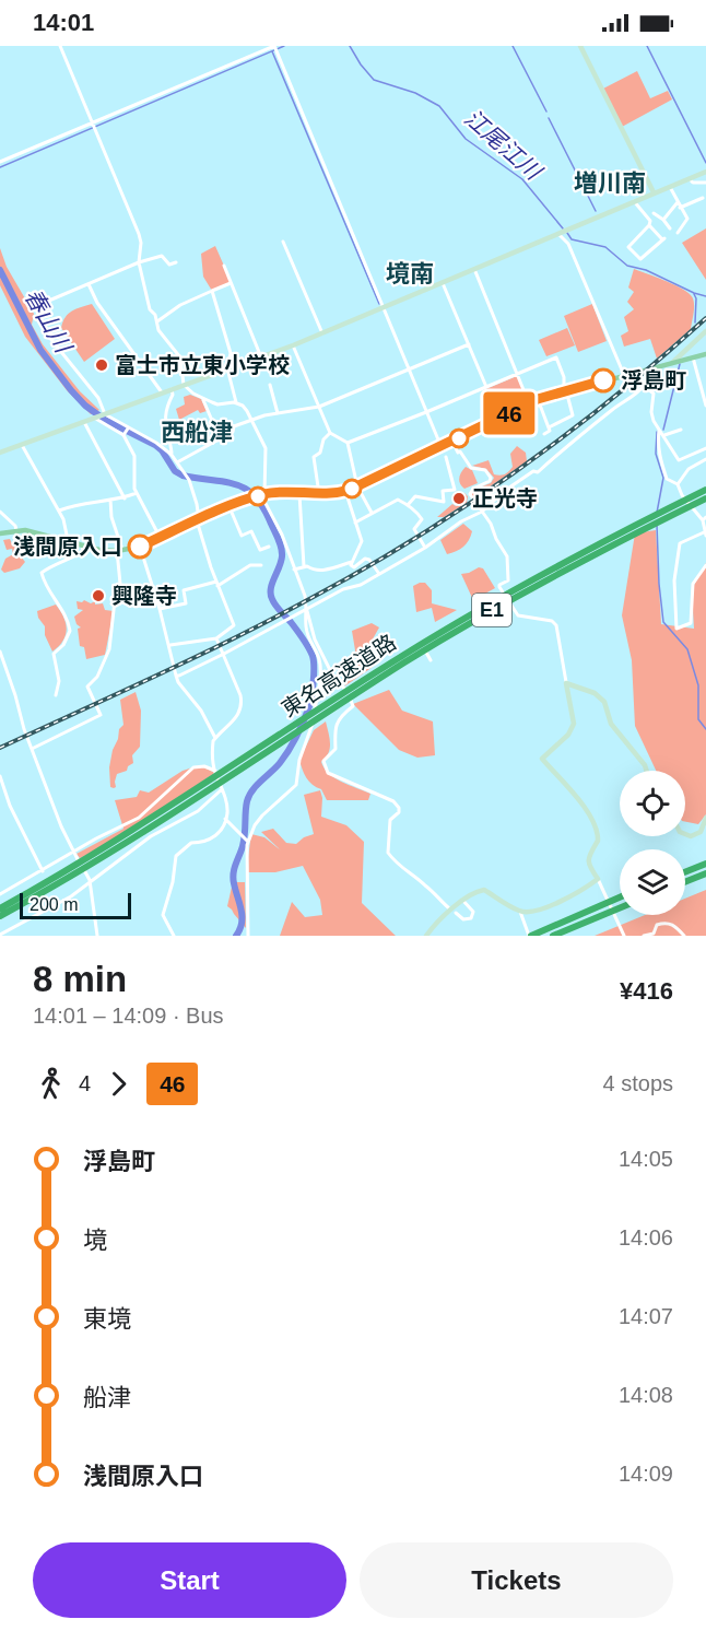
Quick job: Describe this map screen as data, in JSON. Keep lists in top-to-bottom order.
{
  "streets": {
    "highway": ["E1", "東名高速道路"]
  },
  "districts": ["増川南", "境南", "西船津"],
  "water": ["江尾江川", "春山川"],
  "places": [
    "富士市立東小学校",
    "浮島町",
    "正光寺",
    "浅間原入口",
    "興隆寺"
  ],
  "lines": ["bus line 46"],
  "scale_bar": "200 m",
  "page": {
    "status": "14:01",
    "on_map": "46",
    "scale": "200 m",
    "heading": ["8 min", "14:01 – 14:09 · Bus", "¥416"],
    "legs": ["4", "46", "4 stops"],
    "list": [
      {
        "name": "浮島町",
        "value": "14:05"
      },
      {
        "name": "境",
        "value": "14:06"
      },
      {
        "name": "東境",
        "value": "14:07"
      },
      {
        "name": "船津",
        "value": "14:08"
      },
      {
        "name": "浅間原入口",
        "value": "14:09"
      }
    ],
    "buttons": ["Start", "Tickets"]
  }
}
